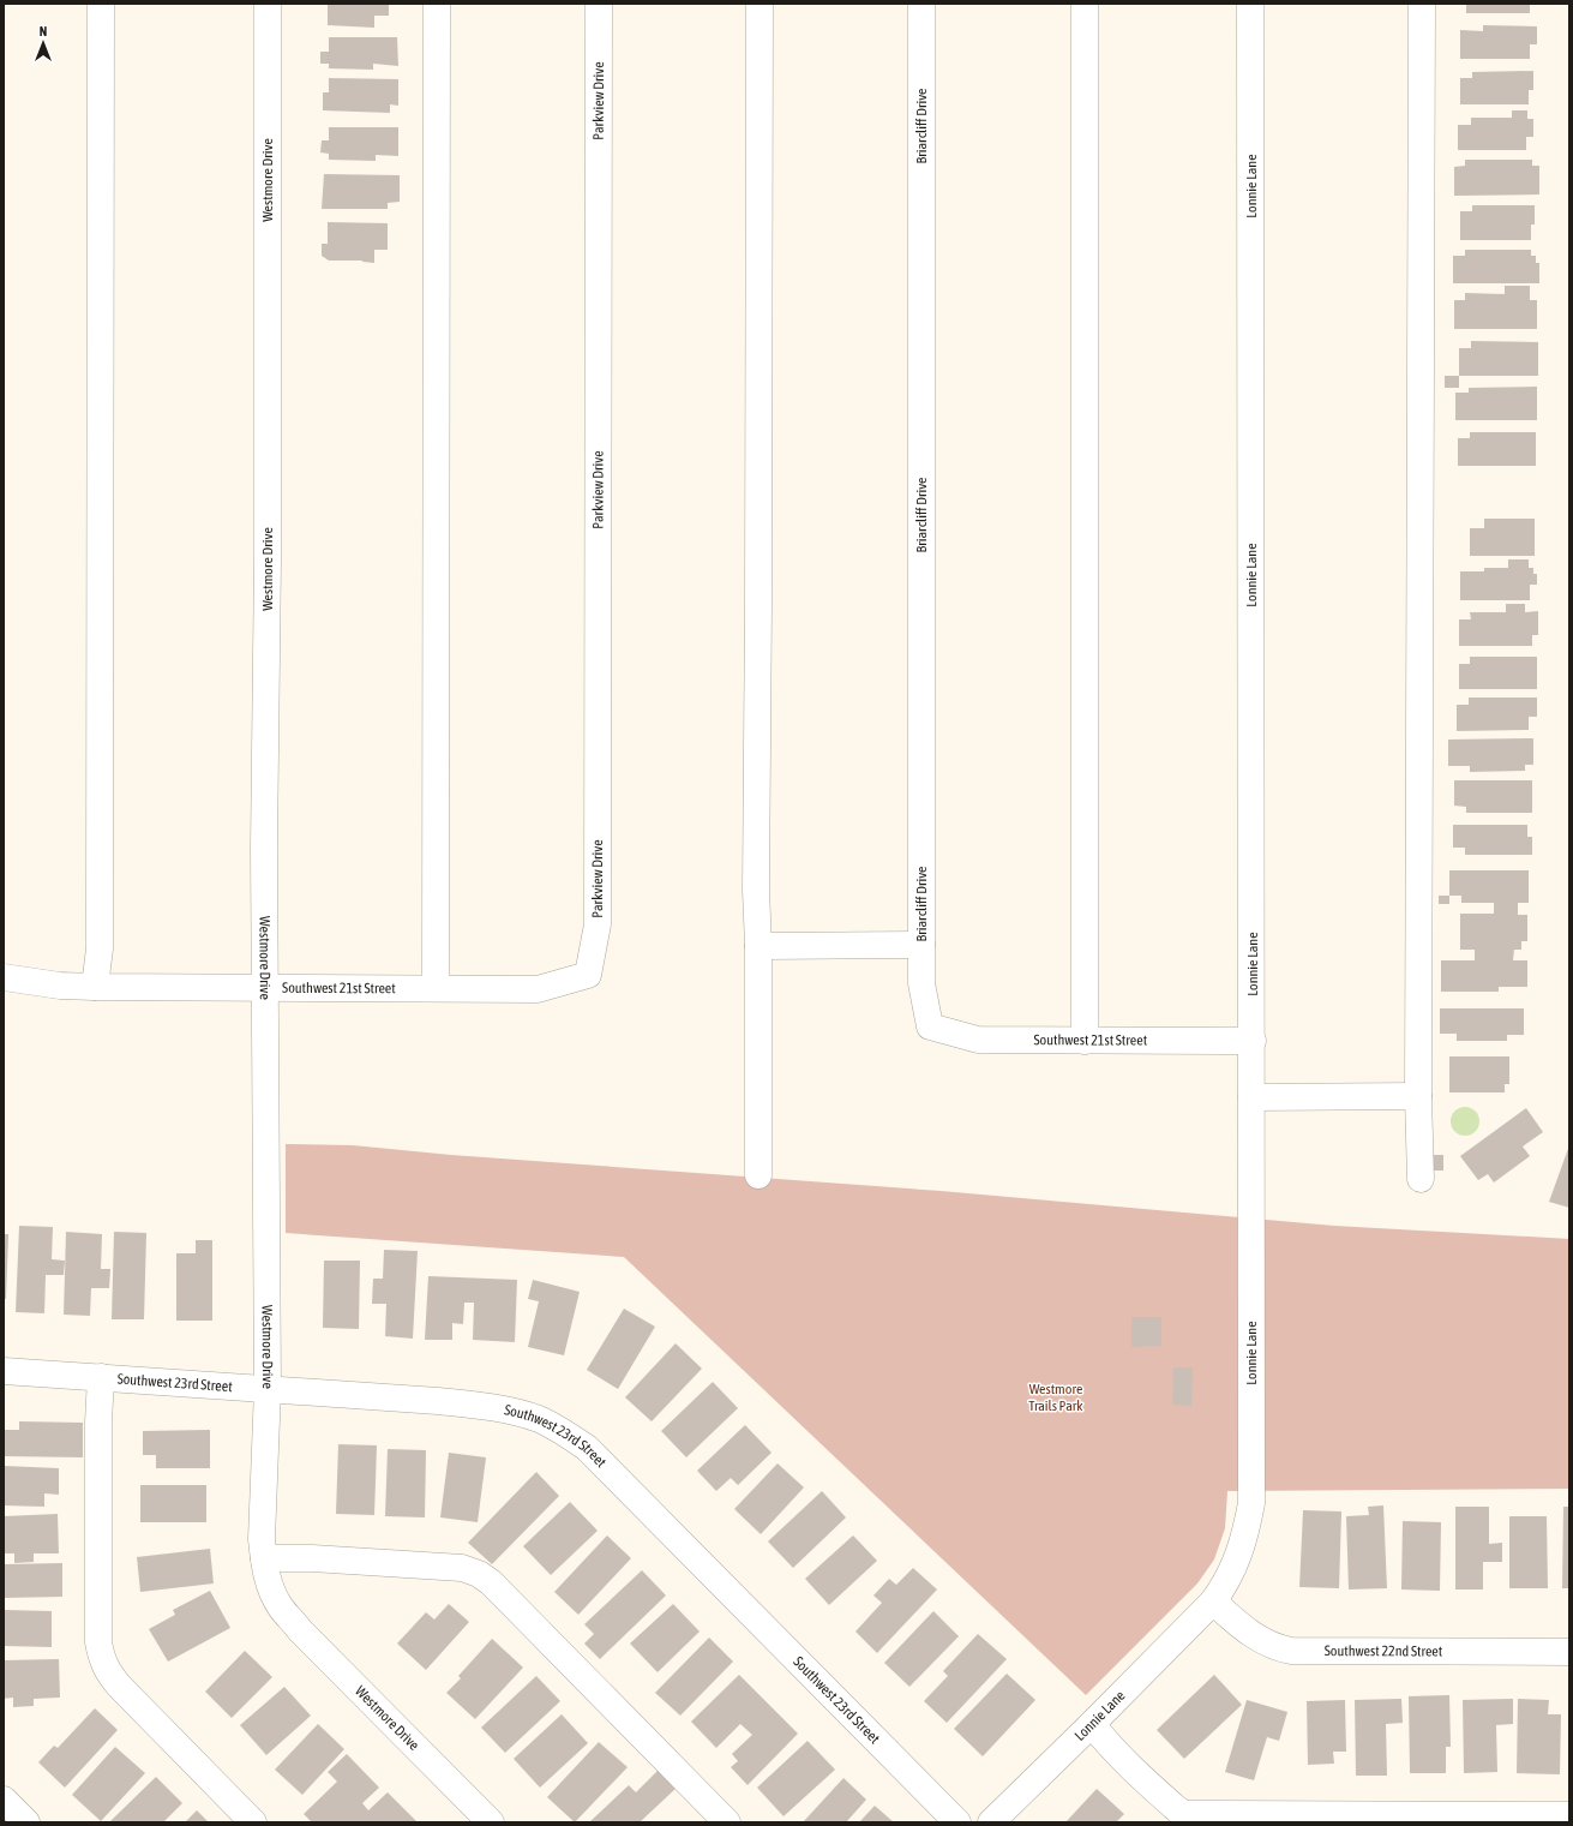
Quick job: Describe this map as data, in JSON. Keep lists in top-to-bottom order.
{
  "streets": {
    "street": [
      "Parkview Drive",
      "Briarcliff Drive",
      "Westmore Drive",
      "Lonnie Lane",
      "Southwest 21st Street",
      "Southwest 23rd Street",
      "Southwest 22nd Street"
    ]
  },
  "crossings": [
    ["Parkview Drive", "Southwest 21st Street"],
    ["Briarcliff Drive", "Southwest 21st Street"],
    ["Westmore Drive", "Southwest 21st Street"],
    ["Westmore Drive", "Southwest 23rd Street"],
    ["Lonnie Lane", "Southwest 21st Street"],
    ["Lonnie Lane", "Southwest 22nd Street"]
  ],
  "parks": ["Westmore Trails Park"],
  "north": "top"
}
